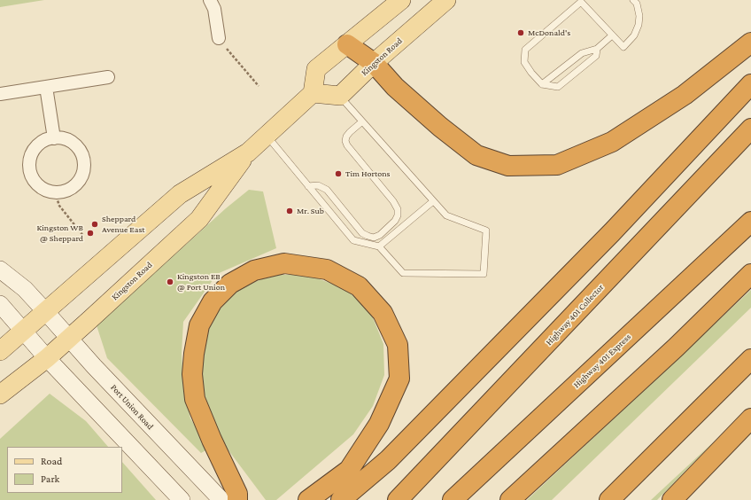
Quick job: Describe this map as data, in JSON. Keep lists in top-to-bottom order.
{
  "streets": {
    "highway": ["Highway 401 Collector", "Highway 401 Express"],
    "main road": ["Kingston Road", "Port Union Road"]
  },
  "crossings": [
    ["Kingston Road", "Port Union Road"]
  ],
  "places": [
    "McDonald's",
    "Tim Hortons",
    "Mr. Sub",
    "Sheppard Avenue East",
    "Kingston WB @ Sheppard",
    "Kingston EB @ Port Union"
  ],
  "legend": ["Road", "Park"]
}
